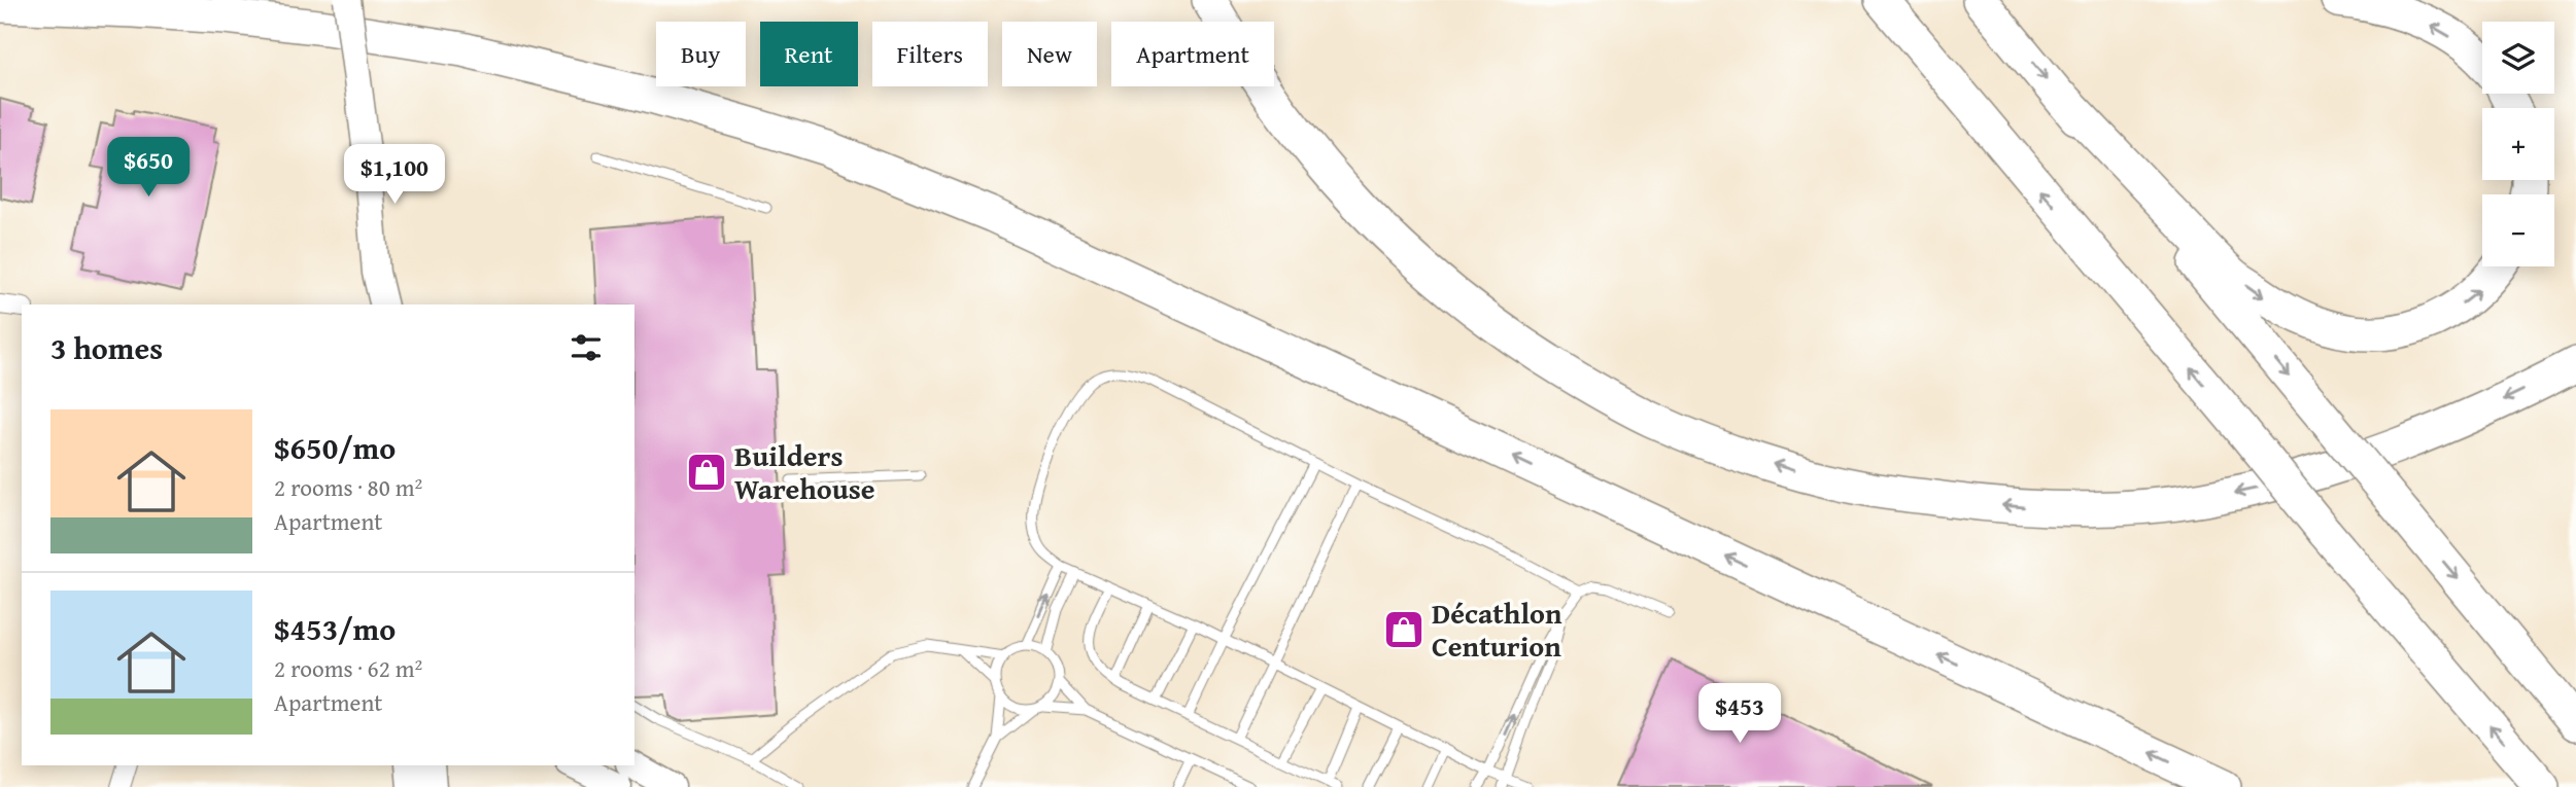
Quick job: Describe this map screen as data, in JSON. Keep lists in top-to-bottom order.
{
  "places": {
    "shop": ["Builders Warehouse", "Décathlon Centurion"]
  },
  "page": {
    "map_buttons": ["+", "−"],
    "chip": [
      "Buy",
      "Rent",
      "Filters",
      "New",
      "Apartment"
    ],
    "price": ["$650", "$1,100", "$453"],
    "heading": "3 homes",
    "list": [
      {
        "name": "$650/mo",
        "note": "2 rooms · 80 m² · Apartment"
      },
      {
        "name": "$453/mo",
        "note": "2 rooms · 62 m² · Apartment"
      }
    ]
  }
}
